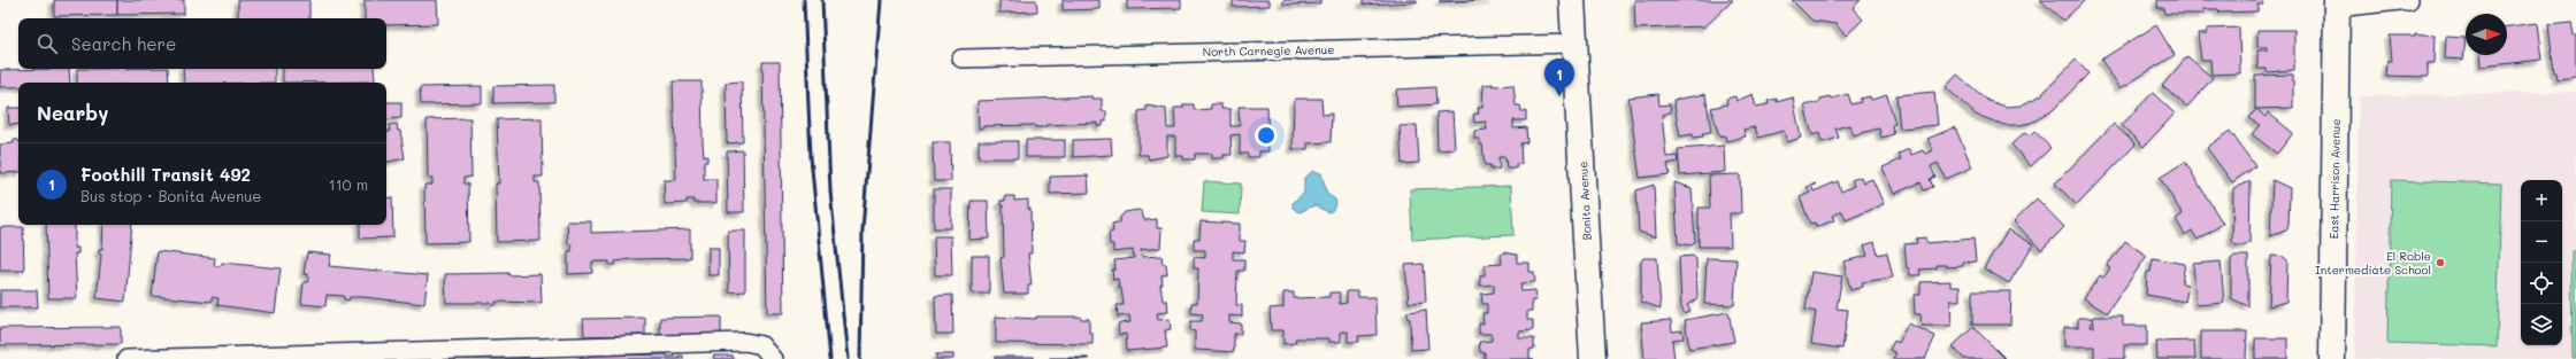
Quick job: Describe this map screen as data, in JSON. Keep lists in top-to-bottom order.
{
  "streets": {
    "main road": ["East Harrison Avenue", "Bonita Avenue"],
    "street": ["North Carnegie Avenue"]
  },
  "crossings": [
    ["North Carnegie Avenue", "Bonita Avenue"]
  ],
  "places": ["El Roble Intermediate School"],
  "north": "right",
  "page": {
    "search": "Search here",
    "pins": "1",
    "heading": "Nearby",
    "list": [
      {
        "mark": "1",
        "name": "Foothill Transit 492",
        "note": "Bus stop · Bonita Avenue",
        "value": "110 m"
      }
    ],
    "map_buttons": ["+", "−"]
  }
}
